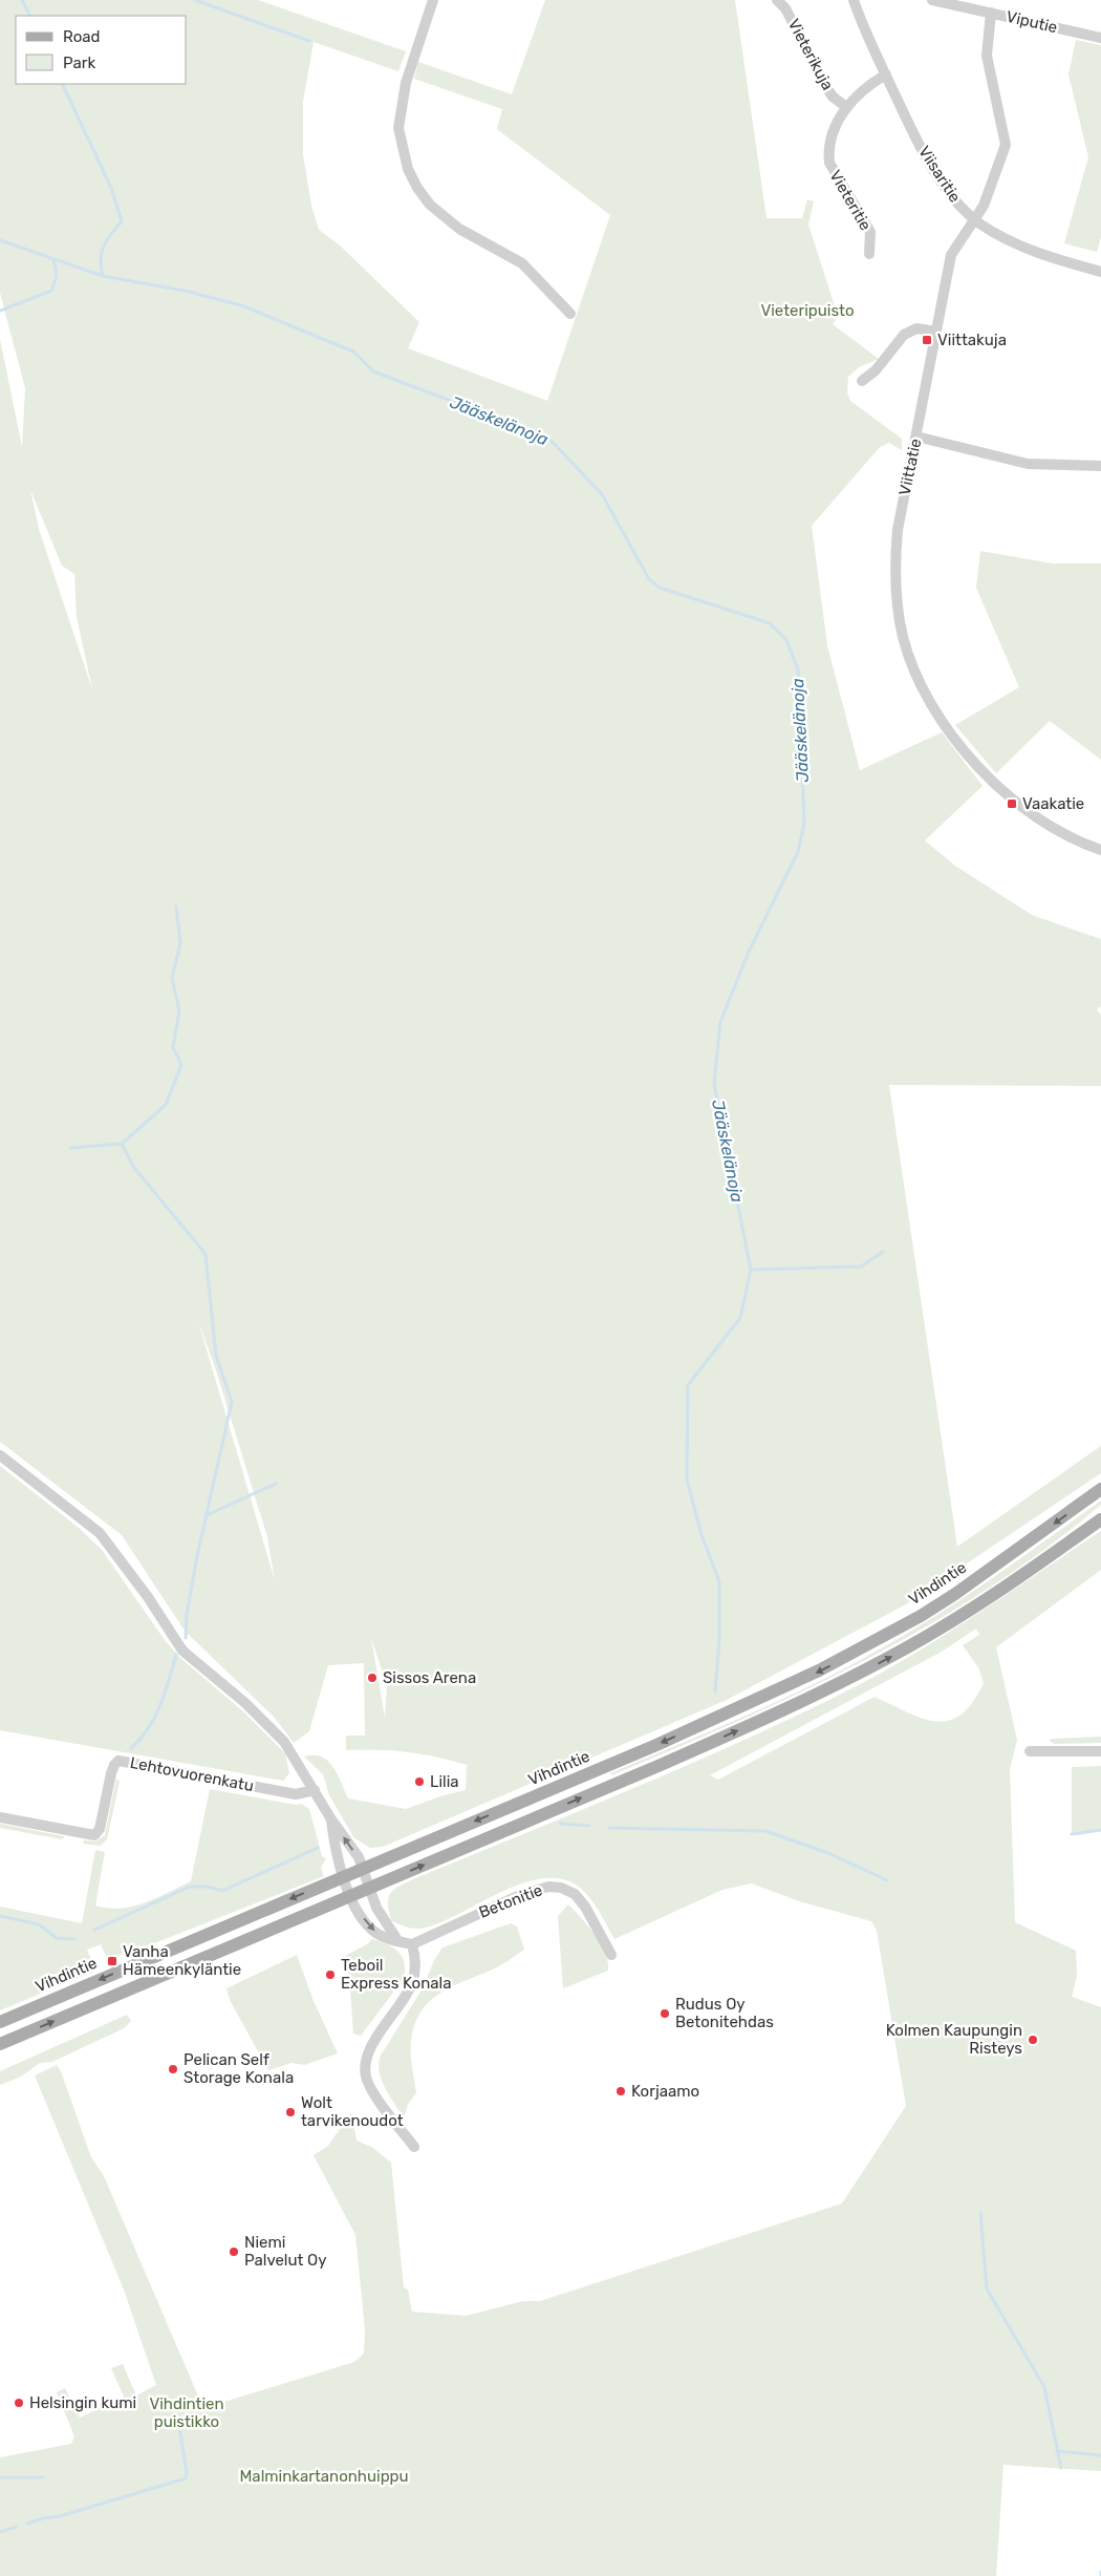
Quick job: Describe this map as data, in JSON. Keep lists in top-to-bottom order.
{
  "streets": {
    "main road": ["Vihdintie"],
    "street": [
      "Viputie",
      "Vieterikuja",
      "Viisaritie",
      "Vieteritie",
      "Viittatie",
      "Lehtovuorenkatu",
      "Betonitie"
    ]
  },
  "crossings": [
    ["Viputie", "Viittatie"],
    ["Vieterikuja", "Vieteritie"],
    ["Viisaritie", "Vieteritie"],
    ["Viisaritie", "Viittatie"]
  ],
  "water": ["Jääskelänoja"],
  "parks": ["Vieteripuisto", "Vihdintien puistikko", "Malminkartanonhuippu"],
  "places": {
    "transit": ["Viittakuja", "Vaakatie", "Vanha Hämeenkyläntie"],
    "other": [
      "Sissos Arena",
      "Lilia",
      "Teboil Express Konala",
      "Rudus Oy Betonitehdas",
      "Kolmen Kaupungin Risteys",
      "Pelican Self Storage Konala",
      "Korjaamo",
      "Wolt tarvikenoudot",
      "Niemi Palvelut Oy",
      "Helsingin kumi"
    ]
  },
  "legend": ["Road", "Park"]
}
